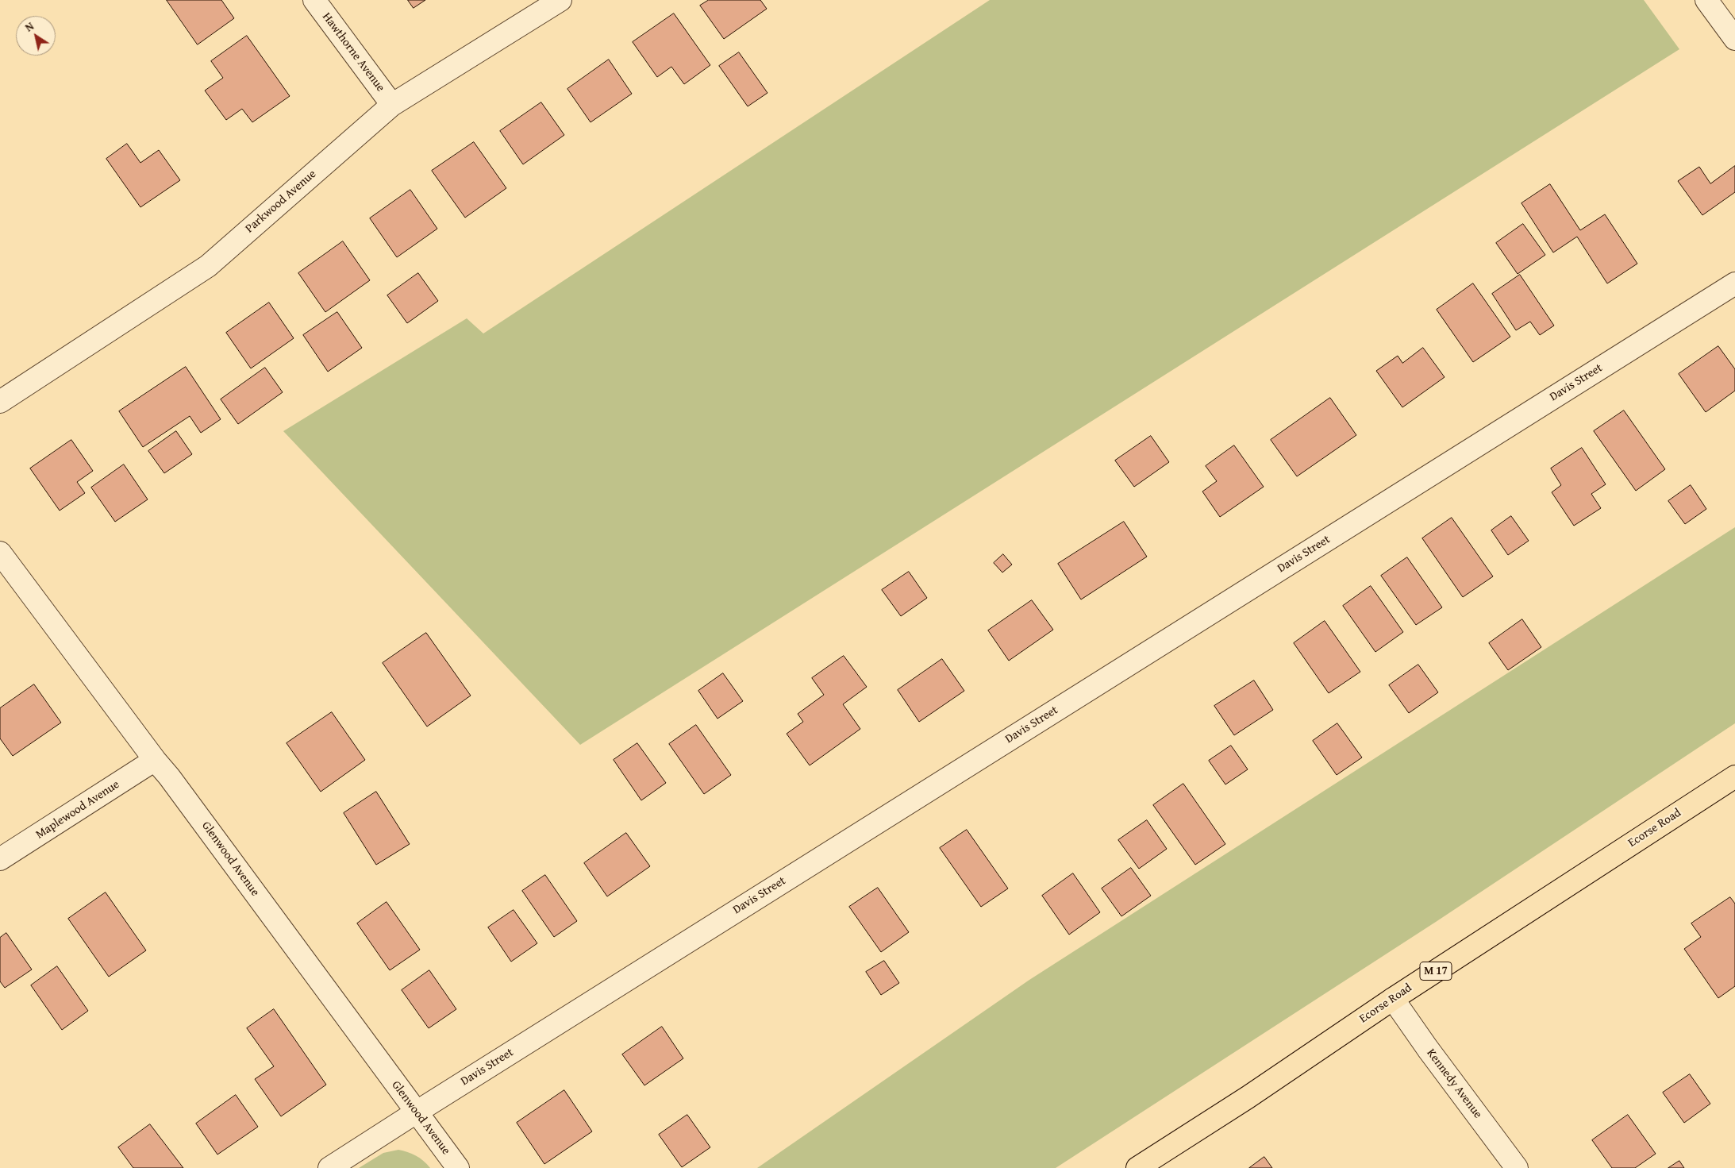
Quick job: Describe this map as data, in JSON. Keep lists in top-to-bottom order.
{
  "streets": {
    "main road": ["Ecorse Road", "M 17"],
    "street": [
      "Hawthorne Avenue",
      "Parkwood Avenue",
      "Davis Street",
      "Maplewood Avenue",
      "Glenwood Avenue",
      "Kennedy Avenue"
    ]
  },
  "crossings": [
    ["Hawthorne Avenue", "Parkwood Avenue"],
    ["Davis Street", "Glenwood Avenue"],
    ["Maplewood Avenue", "Glenwood Avenue"],
    ["Ecorse Road", "Kennedy Avenue"]
  ],
  "north": "top left"
}
